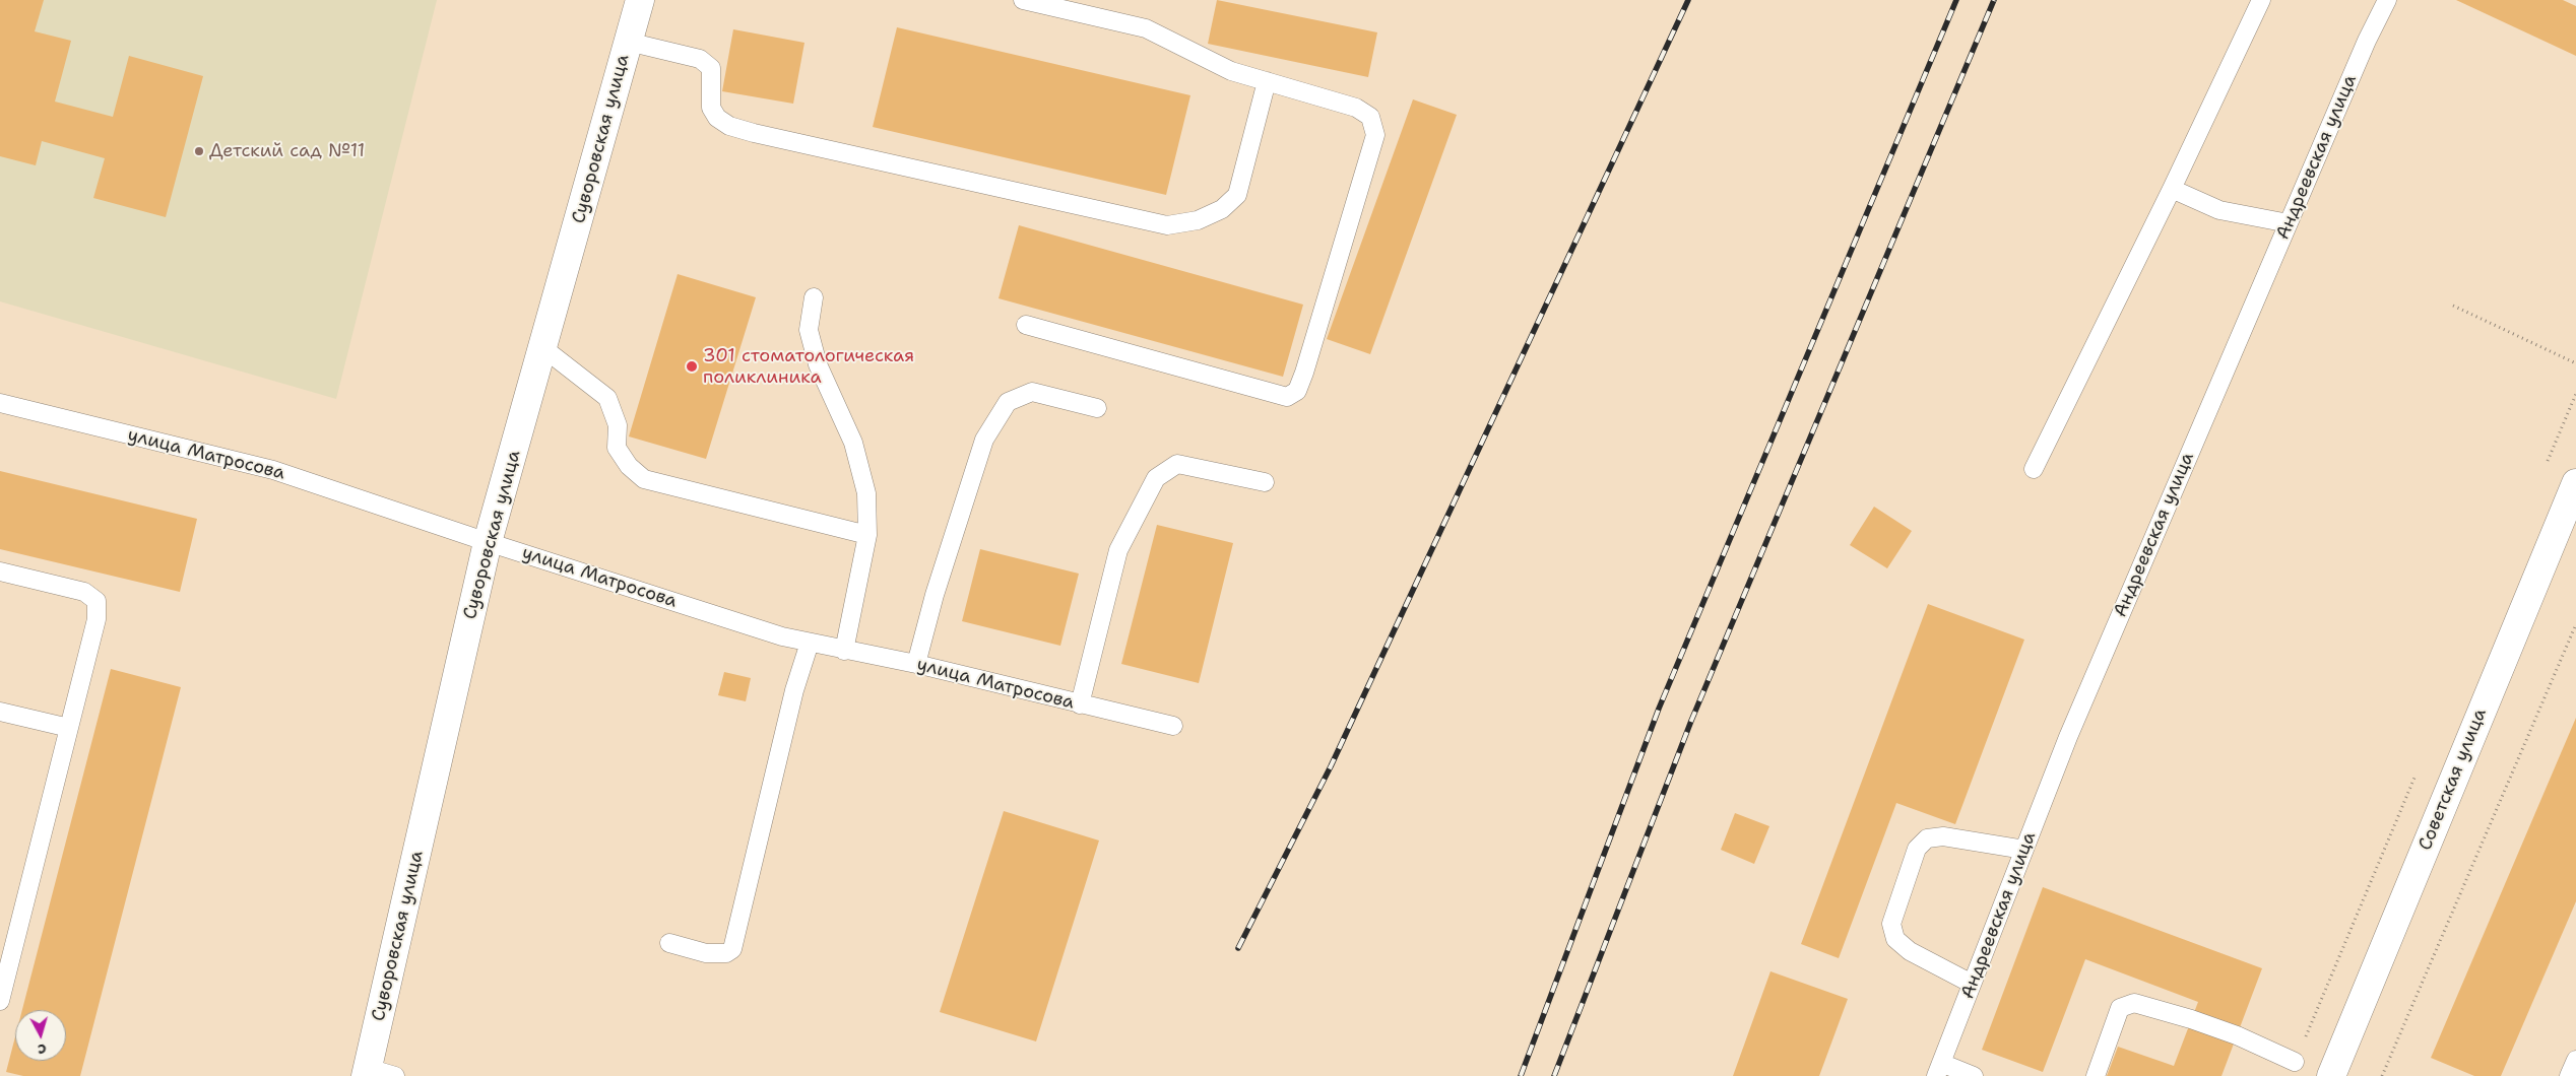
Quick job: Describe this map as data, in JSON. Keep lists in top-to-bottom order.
{
  "streets": {
    "street": ["Суворовская улица", "Советская улица"],
    "lane": ["Андреевская улица", "улица Матросова"]
  },
  "crossings": [
    ["Суворовская улица", "улица Матросова"]
  ],
  "places": ["Детский сад №11", "301 стоматологическая поликлиника"],
  "north": "bottom"
}
